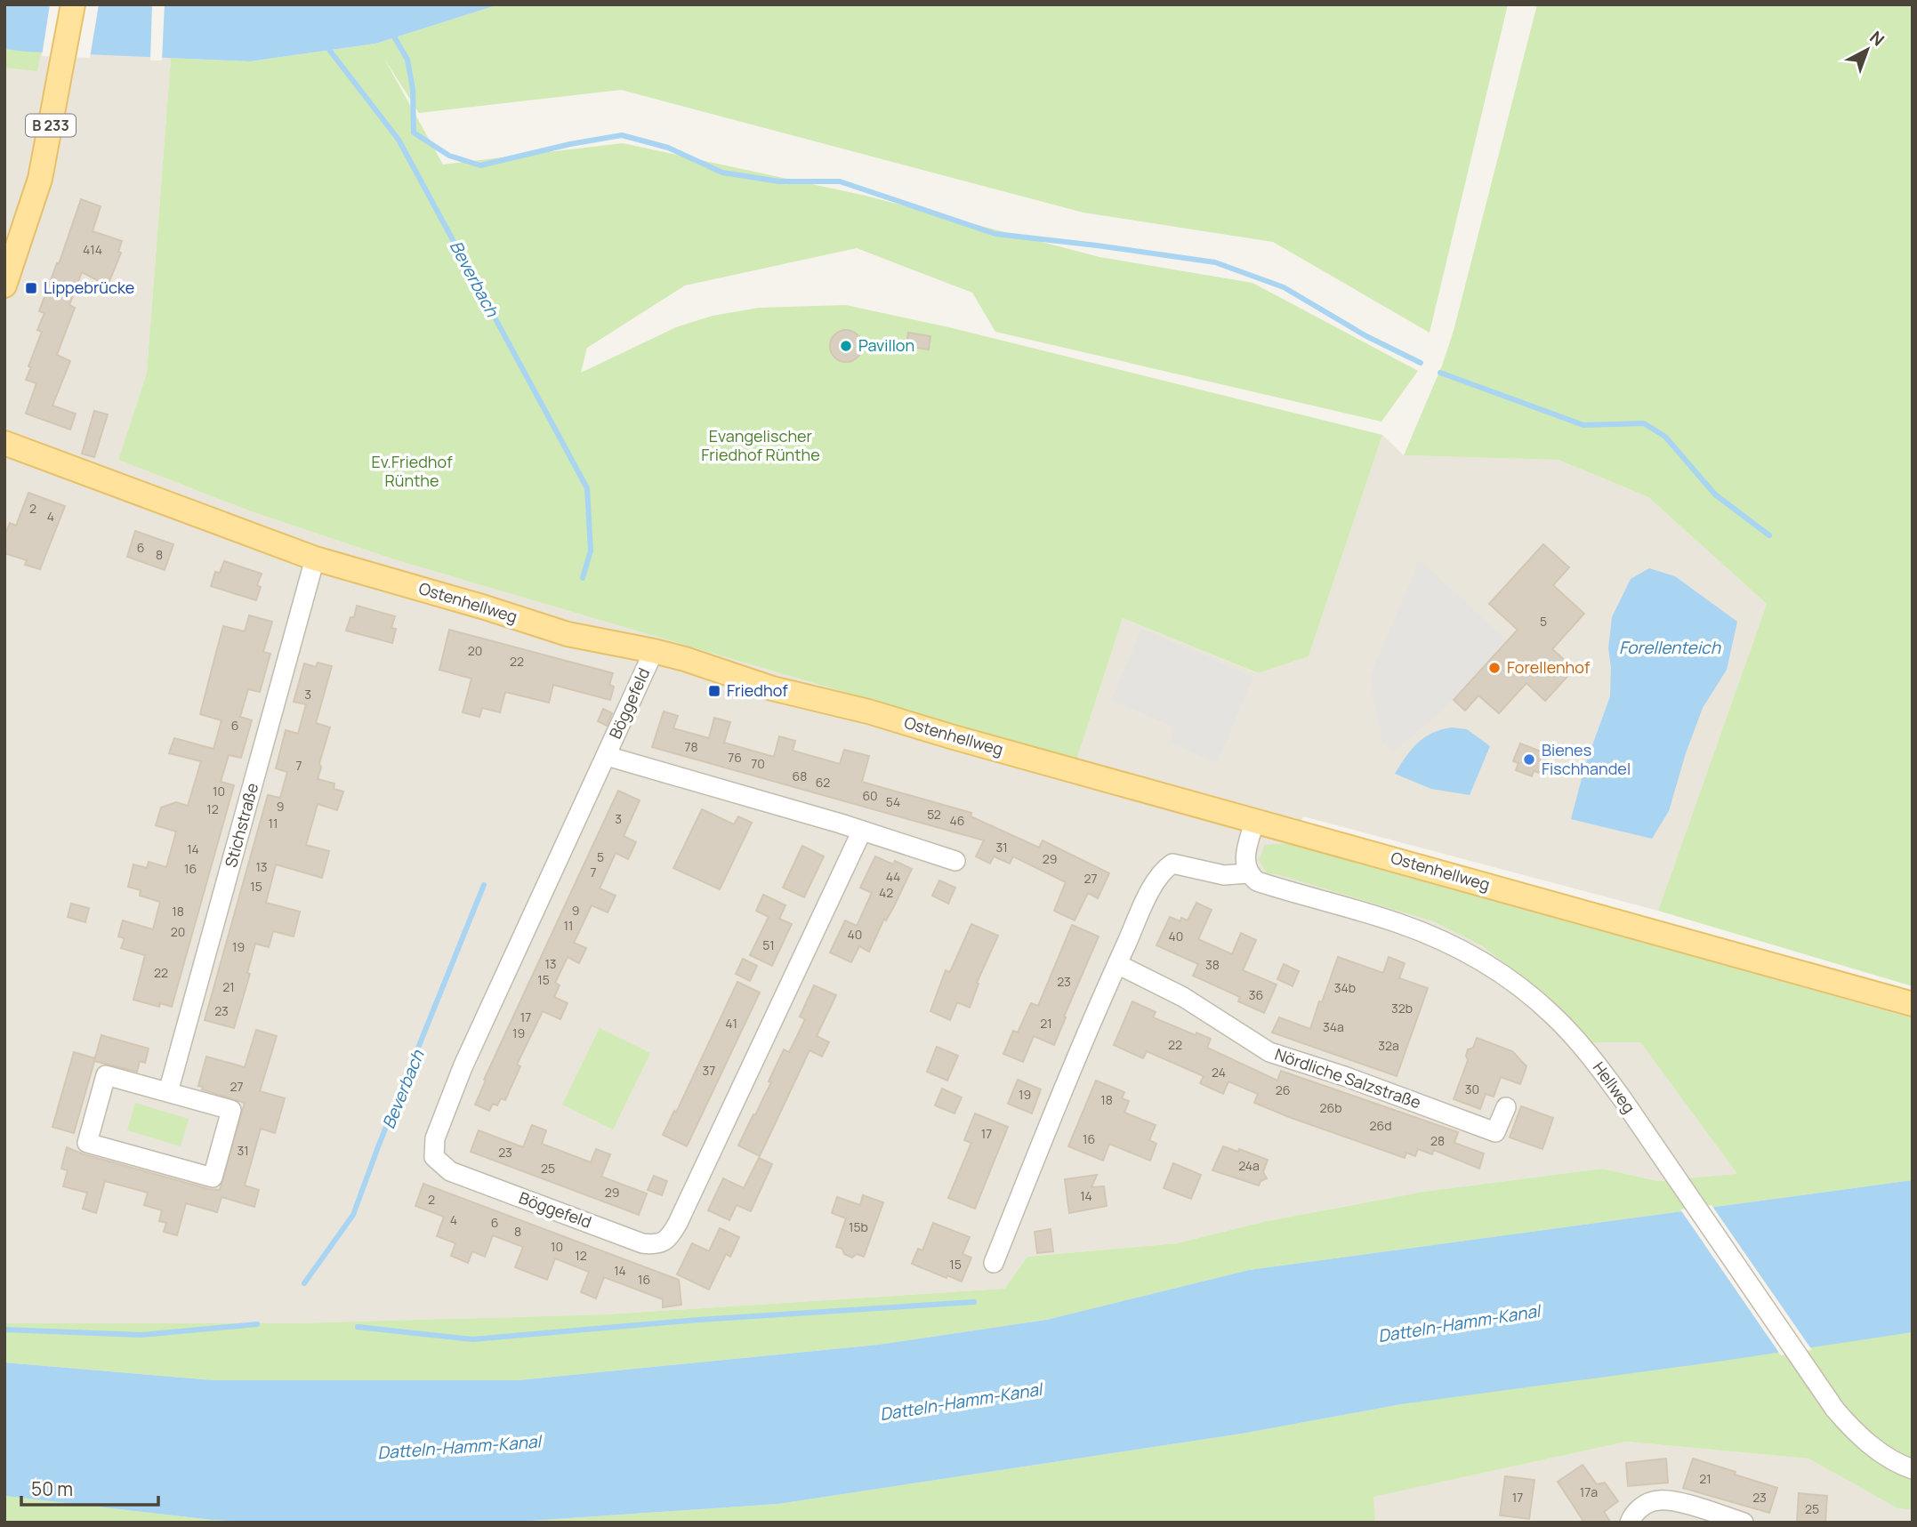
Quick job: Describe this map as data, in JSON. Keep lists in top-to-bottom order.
{
  "streets": {
    "main road": ["B 233", "Ostenhellweg"],
    "street": [
      "Böggefeld",
      "Stichstraße",
      "Nördliche Salzstraße",
      "Hellweg"
    ]
  },
  "crossings": [
    ["Ostenhellweg", "Böggefeld"],
    ["Ostenhellweg", "Stichstraße"]
  ],
  "water": ["Beverbach", "Forellenteich", "Datteln-Hamm-Kanal"],
  "parks": ["Evangelischer Friedhof Rünthe", "Ev.Friedhof Rünthe"],
  "places": {
    "transit": ["Lippebrücke", "Friedhof"],
    "other": ["Pavillon", "Forellenhof", "Bienes Fischhandel"]
  },
  "house_numbers": [
    "414",
    "2",
    "4",
    "6",
    "8",
    "5",
    "20",
    "22",
    "3",
    "6",
    "78",
    "76",
    "70",
    "7",
    "68",
    "62",
    "10",
    "60",
    "54",
    "9",
    "12",
    "52",
    "3",
    "46",
    "11",
    "31",
    "14",
    "5",
    "29",
    "13",
    "16",
    "7",
    "44",
    "27",
    "15",
    "42",
    "9",
    "18",
    "11",
    "20",
    "40",
    "40",
    "51",
    "19",
    "13",
    "38",
    "22",
    "15",
    "23",
    "21",
    "34b",
    "36",
    "32b",
    "23",
    "17",
    "41",
    "21",
    "34a",
    "19",
    "22",
    "32a",
    "37",
    "24",
    "27",
    "30",
    "26",
    "19",
    "18",
    "26b",
    "26d",
    "17",
    "16",
    "28",
    "31",
    "23",
    "24a",
    "25",
    "29",
    "14",
    "2",
    "4",
    "6",
    "15b",
    "8",
    "10",
    "12",
    "15",
    "14",
    "16",
    "21",
    "17a",
    "17",
    "23",
    "25"
  ],
  "scale_bar": "50 m",
  "north": "top right"
}
